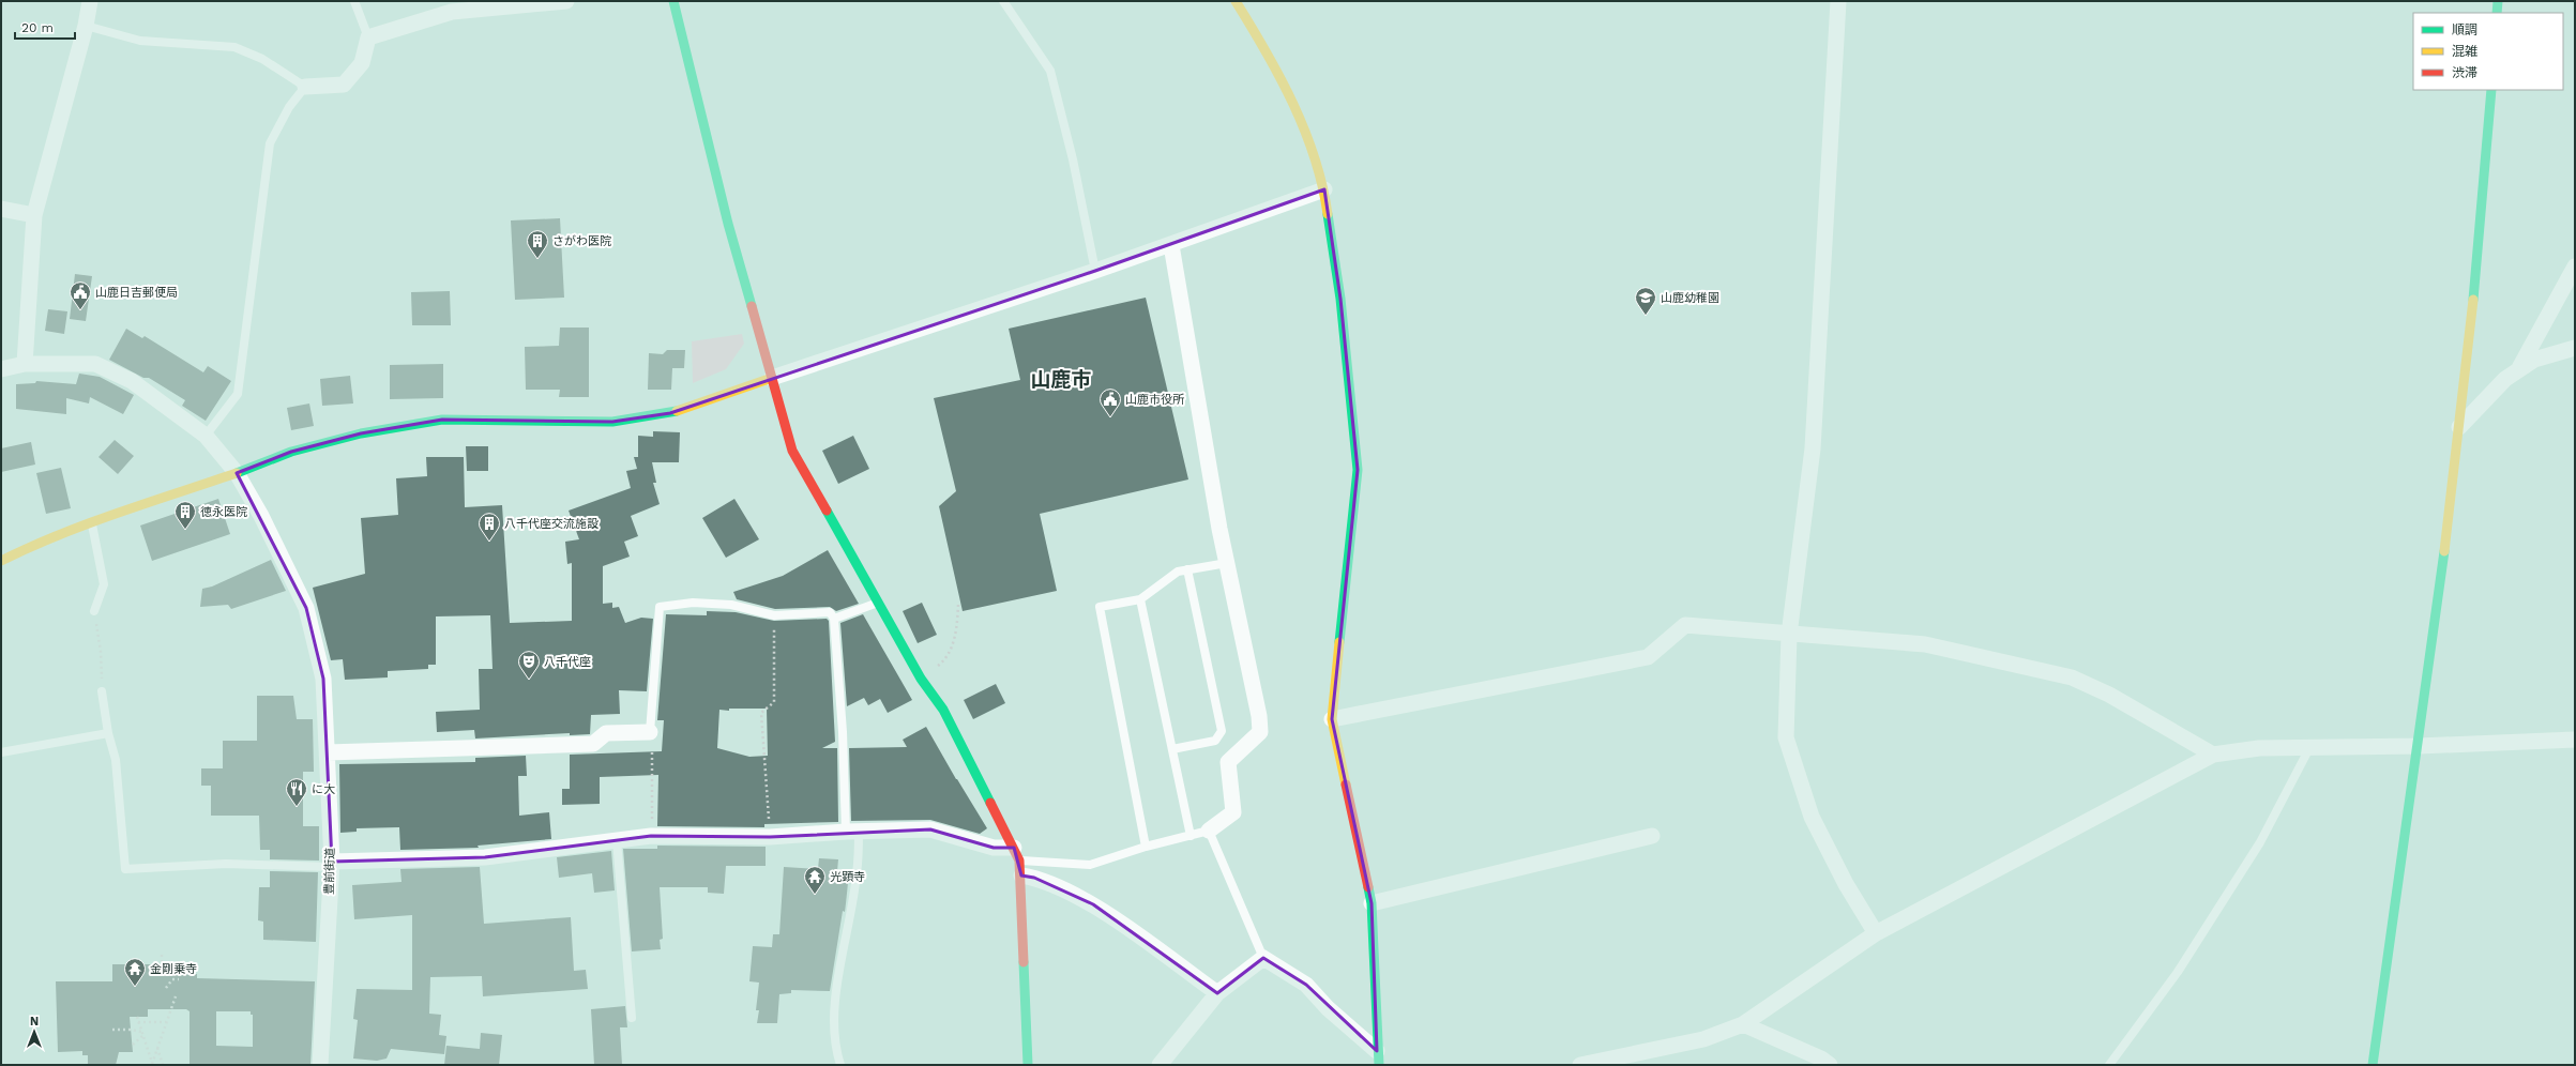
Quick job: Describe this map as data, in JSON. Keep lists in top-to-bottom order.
{
  "streets": {
    "street": ["豊前街道"]
  },
  "districts": ["山鹿市"],
  "places": {
    "building": ["さがわ医院", "徳永医院", "八千代座交流施設"],
    "public building": ["山鹿日吉郵便局", "山鹿市役所"],
    "school or university": ["山鹿幼稚園"],
    "theatre": ["八千代座"],
    "restaurant": ["に大"],
    "temple": ["光顕寺", "金剛乗寺"]
  },
  "legend": ["順調", "混雑", "渋滞"],
  "scale_bar": "20 m",
  "north": "top"
}
